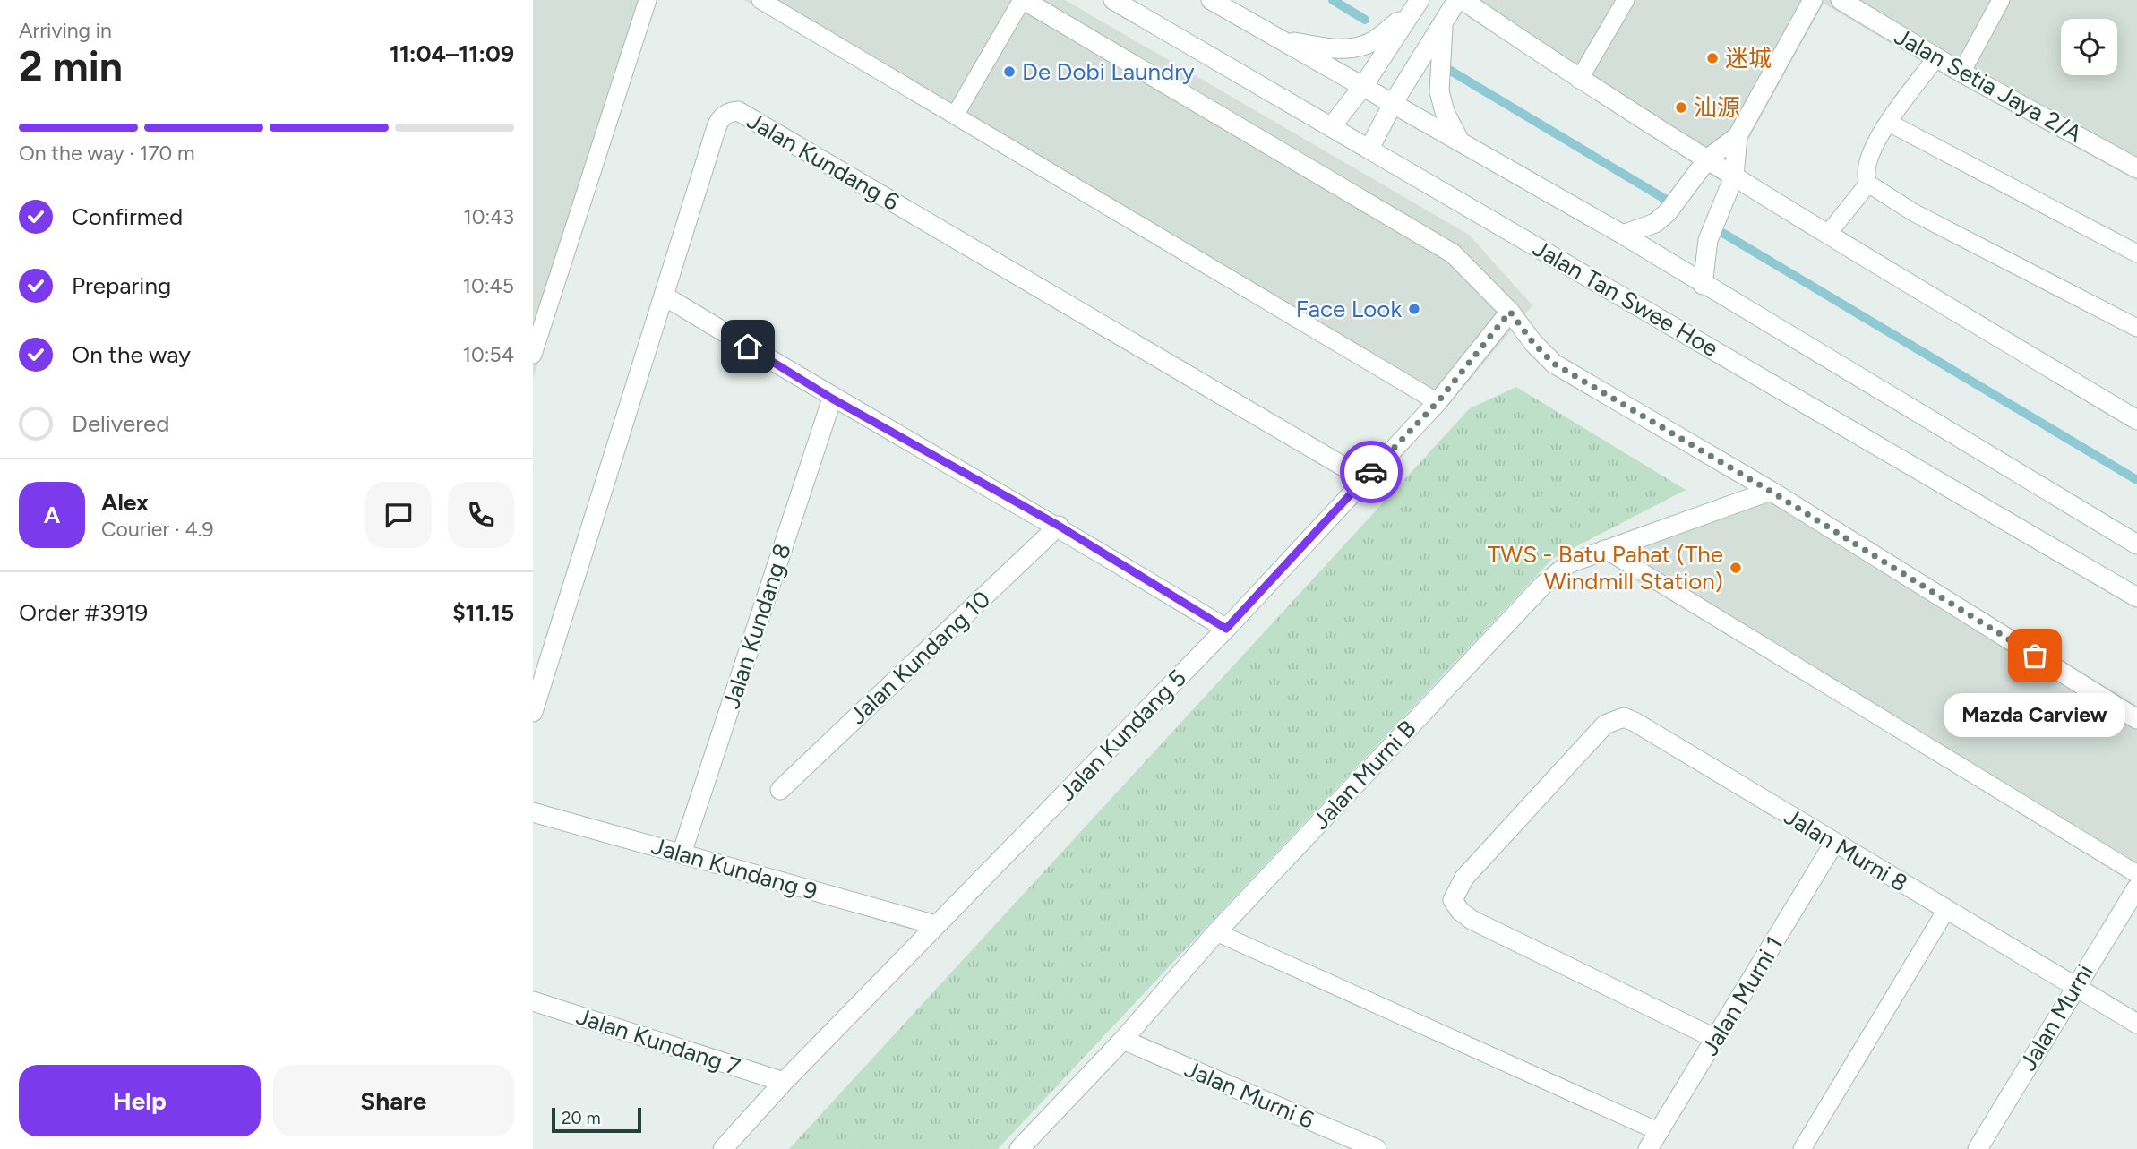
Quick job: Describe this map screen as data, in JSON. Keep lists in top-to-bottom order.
{
  "streets": {
    "street": [
      "Jalan Setia Jaya 2/A",
      "Jalan Kundang 6",
      "Jalan Tan Swee Hoe",
      "Jalan Kundang 8",
      "Jalan Kundang 10",
      "Jalan Kundang 5",
      "Jalan Murni B",
      "Jalan Murni 8",
      "Jalan Kundang 9",
      "Jalan Murni 1",
      "Jalan Murni",
      "Jalan Kundang 7",
      "Jalan Murni 6"
    ]
  },
  "crossings": [
    ["Jalan Kundang 6", "Jalan Kundang 5"],
    ["Jalan Kundang 8", "Jalan Kundang 9"],
    ["Jalan Kundang 5", "Jalan Kundang 9"],
    ["Jalan Kundang 5", "Jalan Kundang 7"],
    ["Jalan Murni B", "Jalan Murni 6"],
    ["Jalan Murni 8", "Jalan Murni 1"],
    ["Jalan Murni 8", "Jalan Murni"]
  ],
  "places": [
    "迷城",
    "De Dobi Laundry",
    "汕源",
    "Face Look",
    "TWS - Batu Pahat (The Windmill Station)",
    "Mazda Carview"
  ],
  "scale_bar": "20 m",
  "page": {
    "heading": ["2 min", "Arriving in", "11:04–11:09"],
    "panel": [
      "Alex",
      "Courier · 4.9",
      "Order #3919",
      "$11.15"
    ],
    "bar": "On the way · 170 m",
    "list": [
      ["Confirmed", "10:43"],
      ["Preparing", "10:45"],
      ["On the way", "10:54"],
      "Delivered"
    ],
    "round": "A",
    "bubble": "Mazda Carview",
    "buttons": ["Help", "Share"],
    "scale": "20 m"
  }
}
